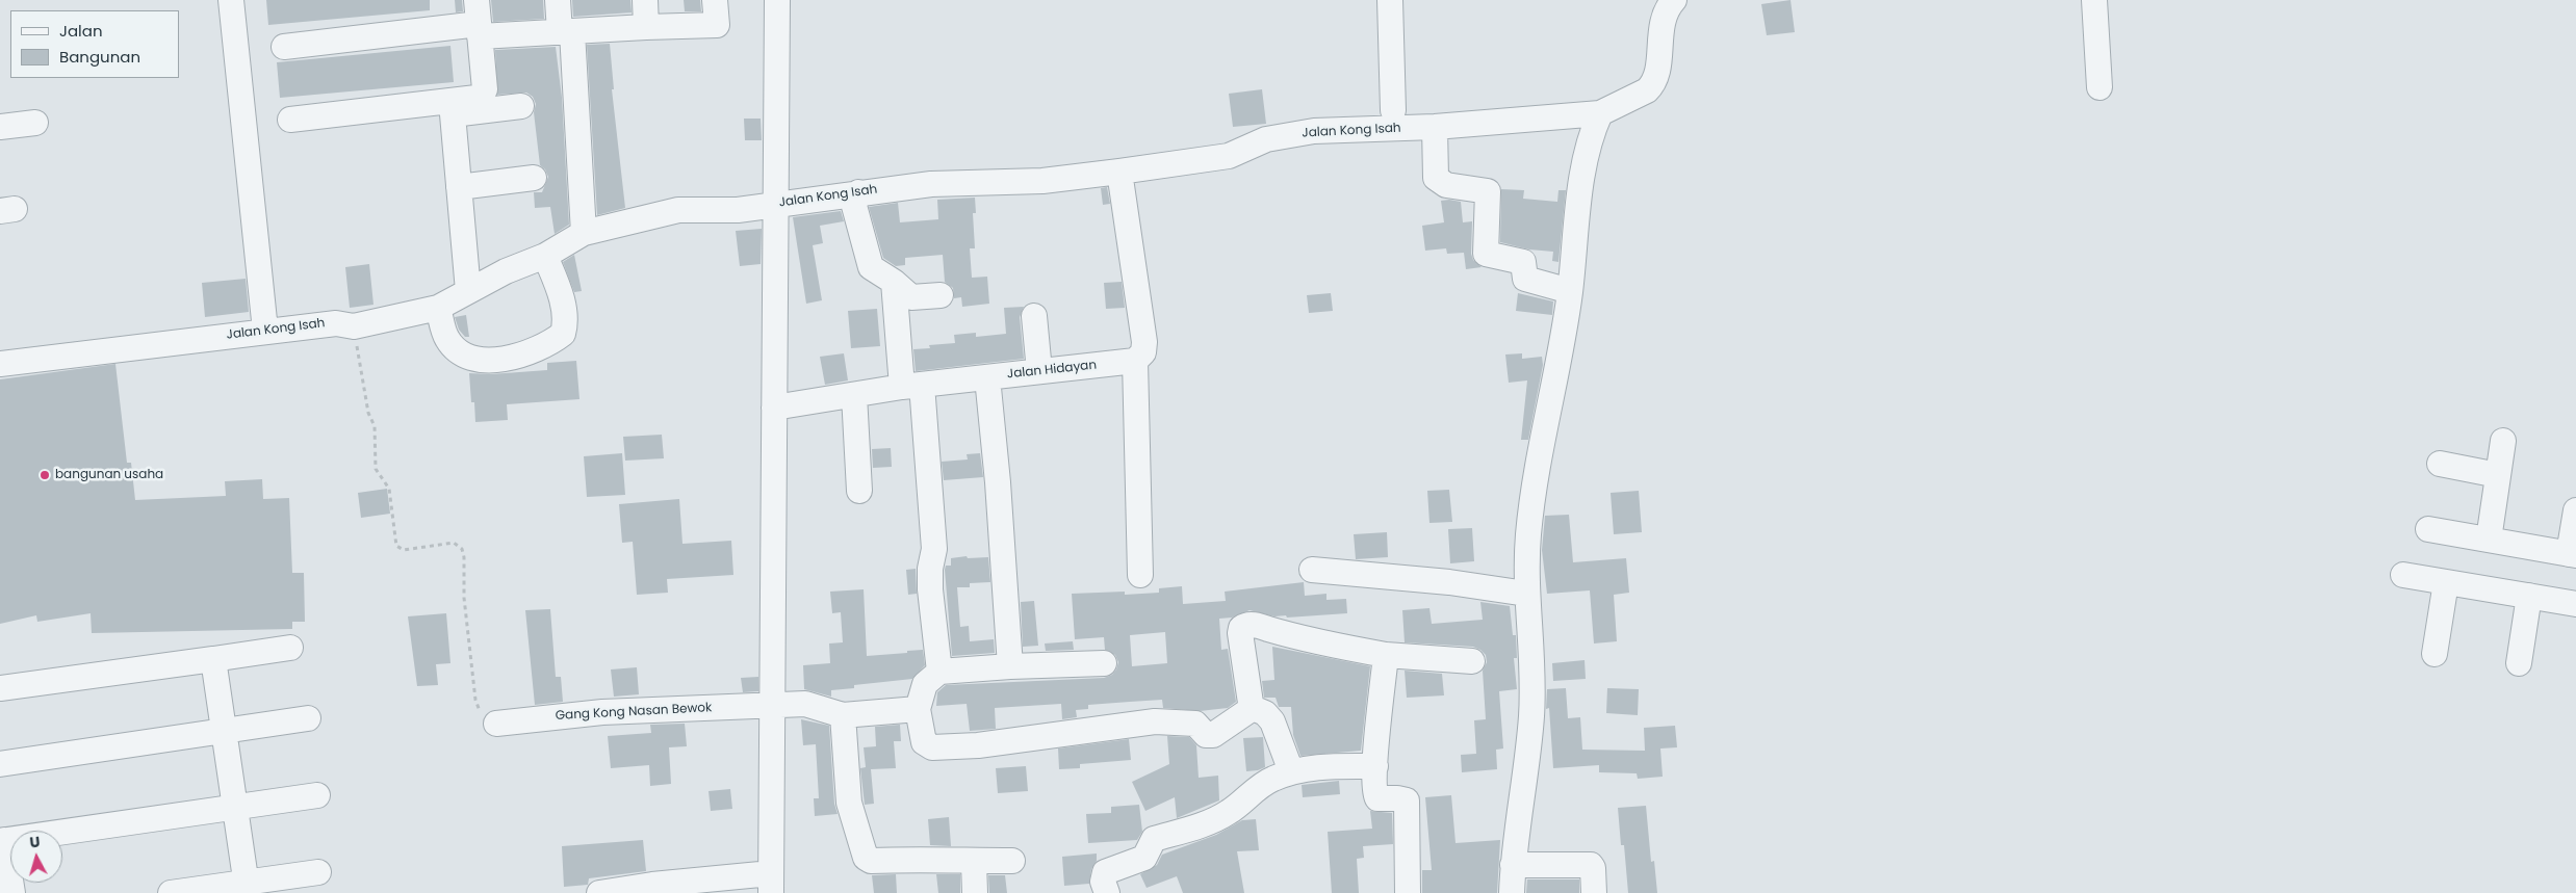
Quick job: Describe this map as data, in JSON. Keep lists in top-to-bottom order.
{
  "streets": {
    "street": ["Jalan Kong Isah", "Jalan Hidayan", "Gang Kong Nasan Bewok"]
  },
  "places": ["bangunan usaha"],
  "legend": ["Jalan", "Bangunan"],
  "north": "top"
}
